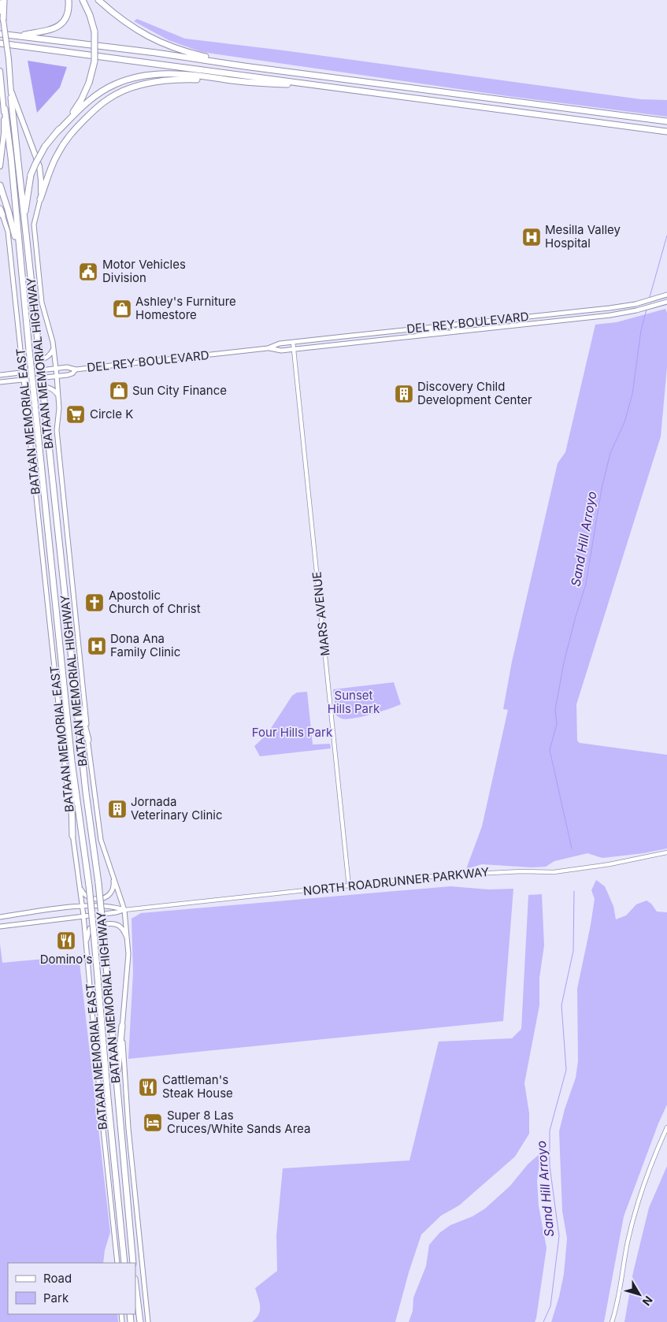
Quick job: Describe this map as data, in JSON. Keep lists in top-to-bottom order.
{
  "streets": {
    "highway": ["BATAAN MEMORIAL HIGHWAY"],
    "main road": ["DEL REY BOULEVARD", "BATAAN MEMORIAL EAST", "NORTH ROADRUNNER PARKWAY"],
    "street": ["MARS AVENUE"]
  },
  "crossings": [
    ["DEL REY BOULEVARD", "BATAAN MEMORIAL EAST"],
    ["DEL REY BOULEVARD", "MARS AVENUE"],
    ["BATAAN MEMORIAL EAST", "NORTH ROADRUNNER PARKWAY"],
    ["MARS AVENUE", "NORTH ROADRUNNER PARKWAY"]
  ],
  "water": ["Sand Hill Arroyo"],
  "parks": ["Sunset Hills Park", "Four Hills Park"],
  "places": {
    "hospital": ["Mesilla Valley Hospital", "Dona Ana Family Clinic"],
    "public building": ["Motor Vehicles Division"],
    "shop": ["Ashley's Furniture Homestore", "Sun City Finance"],
    "building": ["Discovery Child Development Center", "Jornada Veterinary Clinic"],
    "supermarket": ["Circle K"],
    "church": ["Apostolic Church of Christ"],
    "restaurant": ["Domino's", "Cattleman's Steak House"],
    "hotel": ["Super 8 Las Cruces/White Sands Area"]
  },
  "legend": ["Road", "Park"],
  "north": "bottom right"
}
